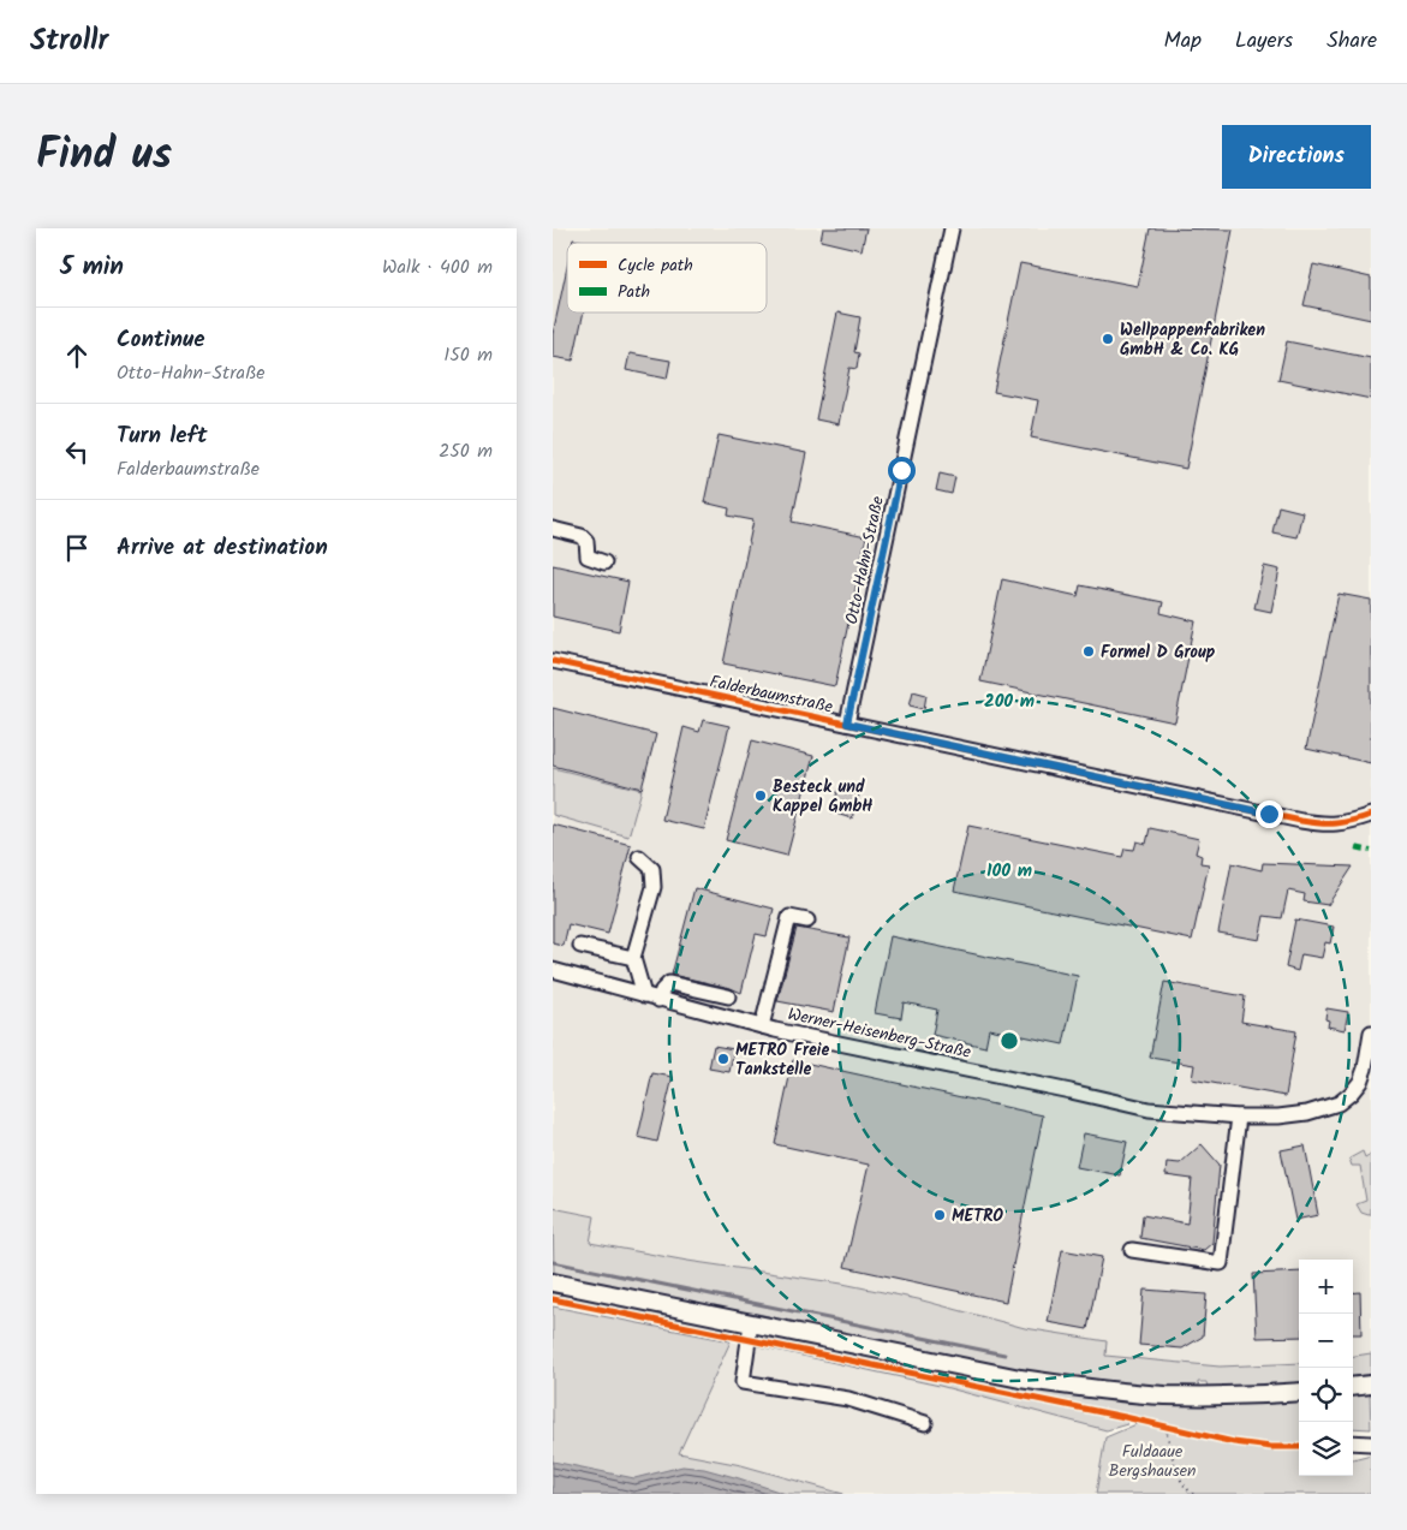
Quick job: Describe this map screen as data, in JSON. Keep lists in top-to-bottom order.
{
  "streets": {
    "street": ["Otto-Hahn-Straße", "Falderbaumstraße", "Werner-Heisenberg-Straße"]
  },
  "crossings": [
    ["Otto-Hahn-Straße", "Falderbaumstraße"]
  ],
  "parks": ["Fuldaaue Bergshausen"],
  "places": [
    "Wellpappenfabriken GmbH & Co. KG",
    "Formel D Group",
    "Besteck und Kappel GmbH",
    "METRO Freie Tankstelle",
    "METRO"
  ],
  "legend": ["Cycle path", "Path"],
  "page": {
    "header": "Strollr",
    "nav": ["Map", "Layers", "Share"],
    "title": "Find us",
    "buttons": "Directions",
    "heading": ["5 min", "Walk · 400 m"],
    "list": [
      ["Continue", "Otto-Hahn-Straße", "150 m"],
      ["Turn left", "Falderbaumstraße", "250 m"],
      "Arrive at destination"
    ],
    "map_buttons": ["+", "−"]
  },
  "rings": ["200 m", "100 m"]
}
